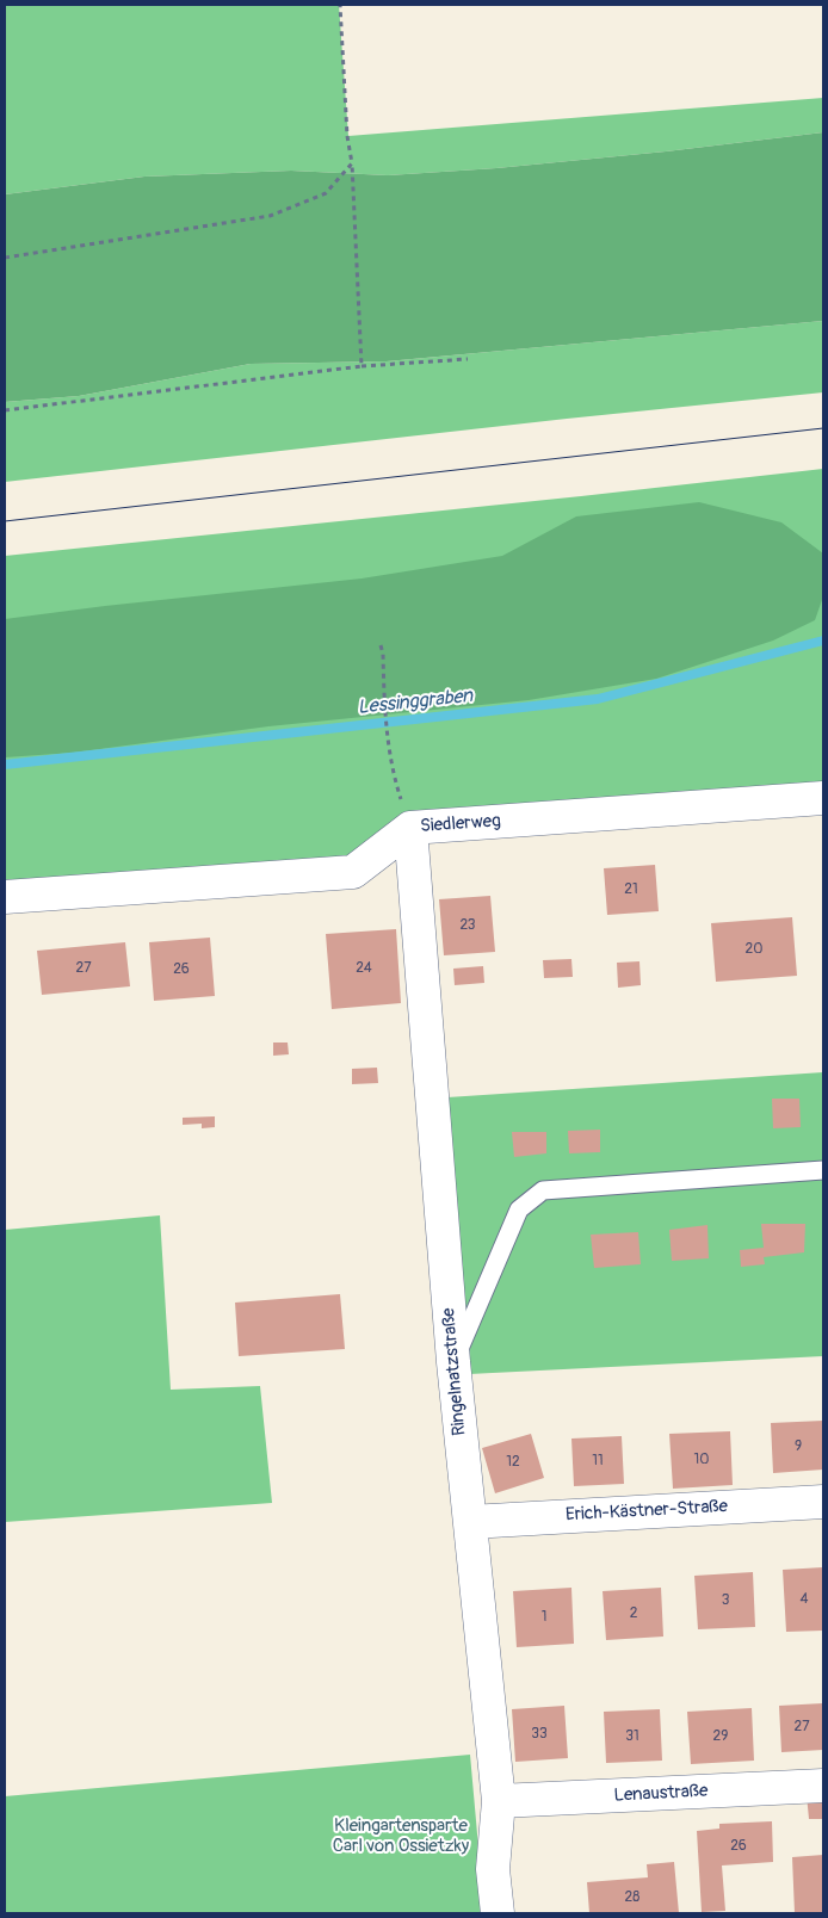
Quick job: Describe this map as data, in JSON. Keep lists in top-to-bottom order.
{
  "streets": {
    "street": [
      "Siedlerweg",
      "Ringelnatzstraße",
      "Erich-Kästner-Straße",
      "Lenaustraße"
    ]
  },
  "crossings": [
    ["Siedlerweg", "Ringelnatzstraße"],
    ["Ringelnatzstraße", "Erich-Kästner-Straße"],
    ["Ringelnatzstraße", "Lenaustraße"]
  ],
  "water": ["Lessinggraben"],
  "parks": ["Kleingartensparte Carl von Ossietzky"],
  "house_numbers": [
    "21",
    "23",
    "20",
    "27",
    "24",
    "26",
    "9",
    "10",
    "11",
    "12",
    "4",
    "3",
    "2",
    "1",
    "27",
    "33",
    "31",
    "29",
    "26",
    "28"
  ]
}
